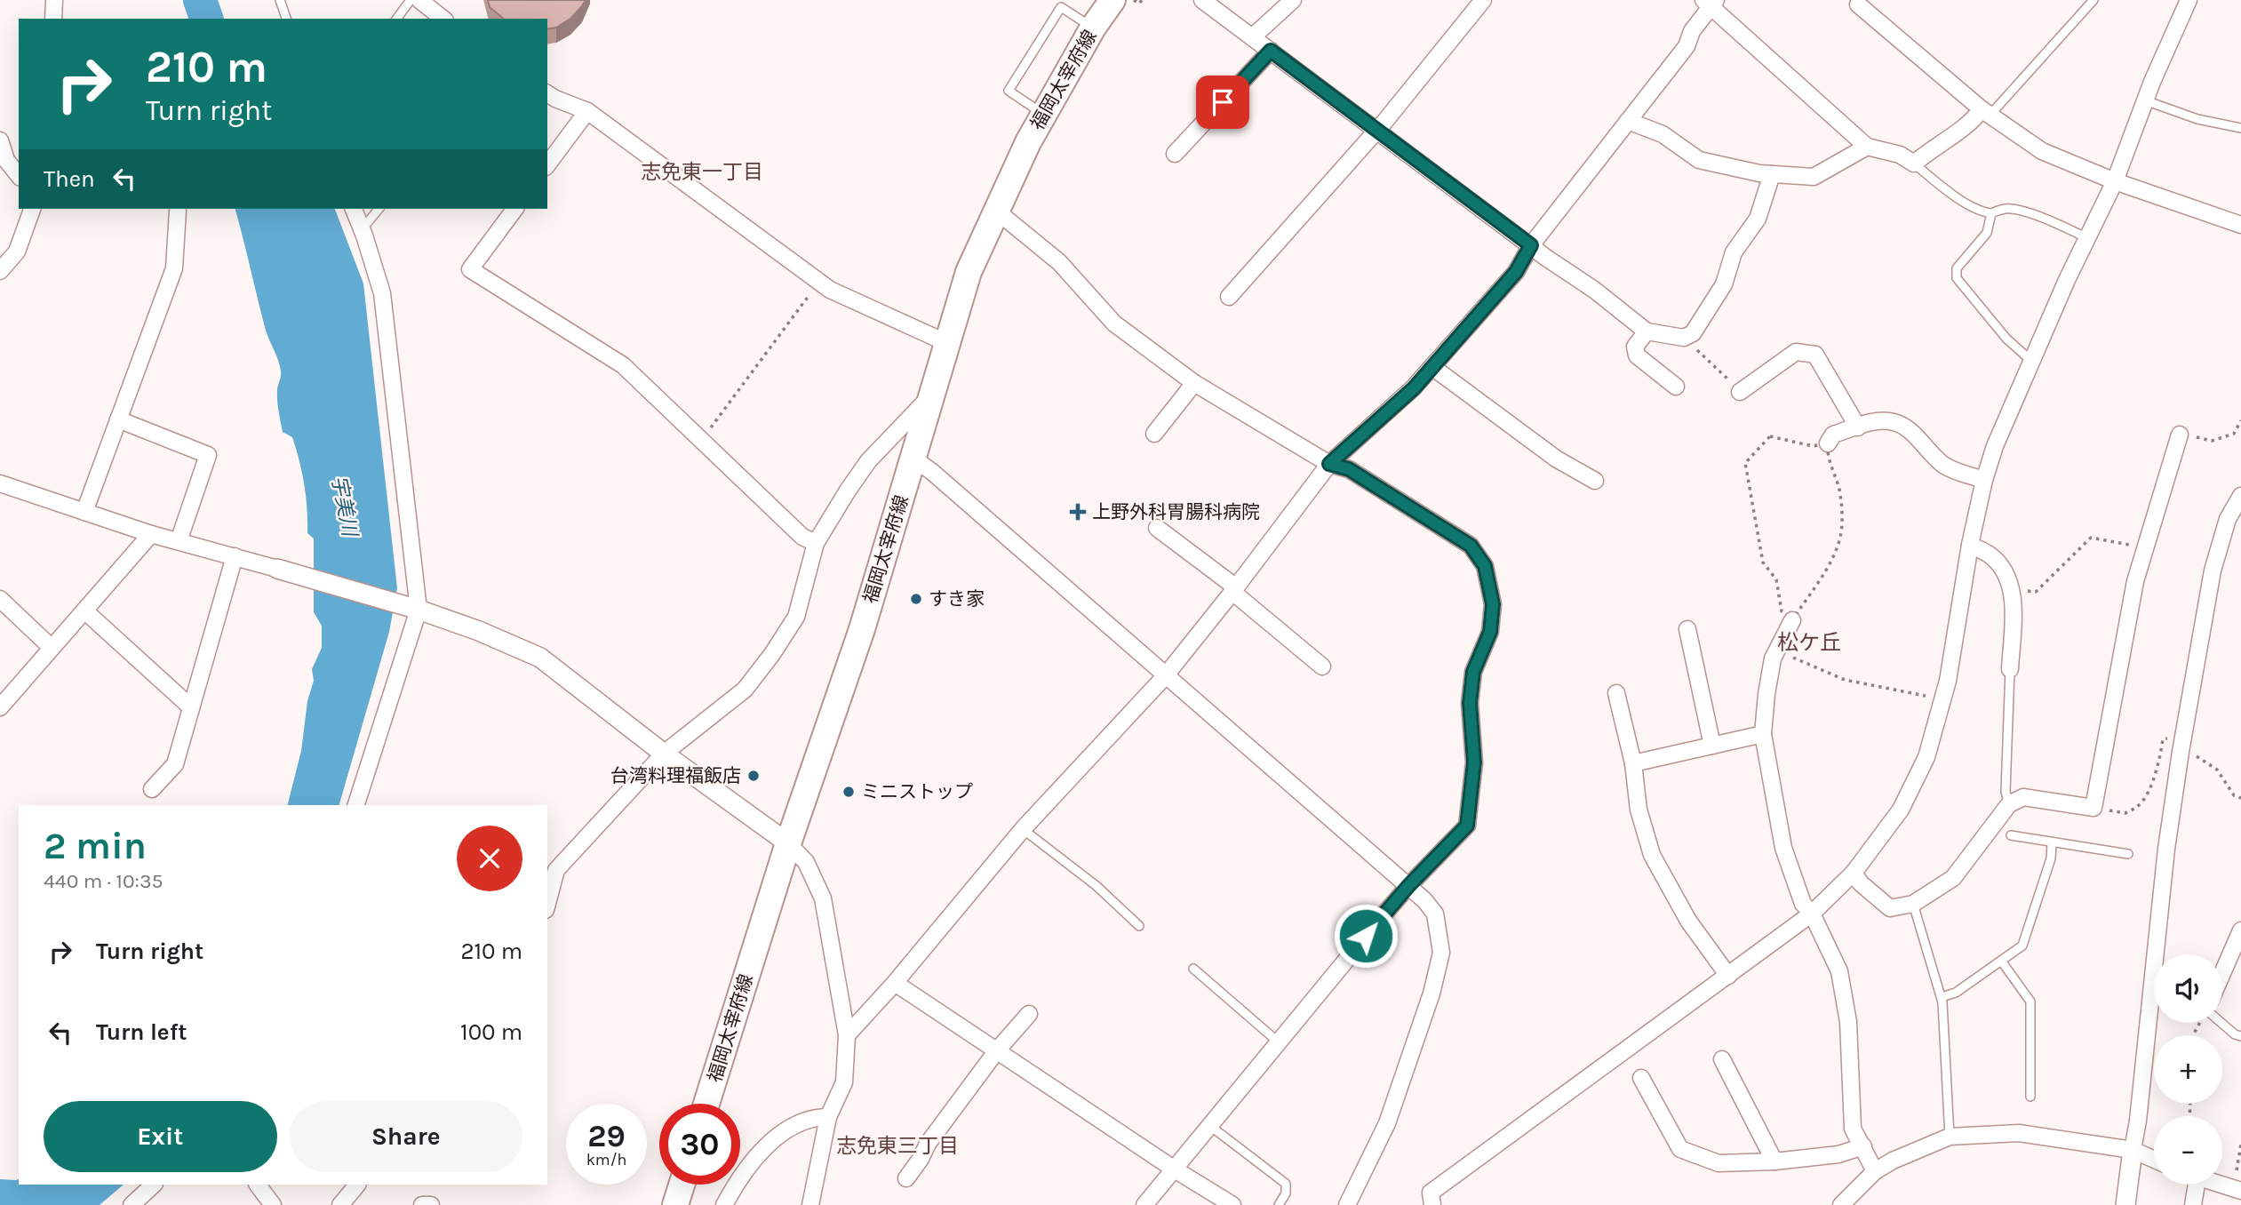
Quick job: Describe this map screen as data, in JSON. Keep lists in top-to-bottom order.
{
  "streets": {
    "main road": ["福岡太宰府線"]
  },
  "districts": ["志免東一丁目", "松ケ丘", "志免東三丁目"],
  "water": ["宇美川"],
  "places": {
    "health": ["上野外科胃腸科病院"],
    "other": ["すき家", "台湾料理福飯店", "ミニストップ"]
  },
  "page": {
    "turn": ["210 m", "Turn right"],
    "then": "Then",
    "heading": ["2 min", "440 m · 10:35"],
    "list": [
      {
        "name": "Turn right",
        "value": "210 m"
      },
      {
        "name": "Turn left",
        "value": "100 m"
      }
    ],
    "map_buttons": ["+", "−"],
    "buttons": ["Exit", "Share"],
    "speed": "29 km/h",
    "limit": "30"
  }
}
